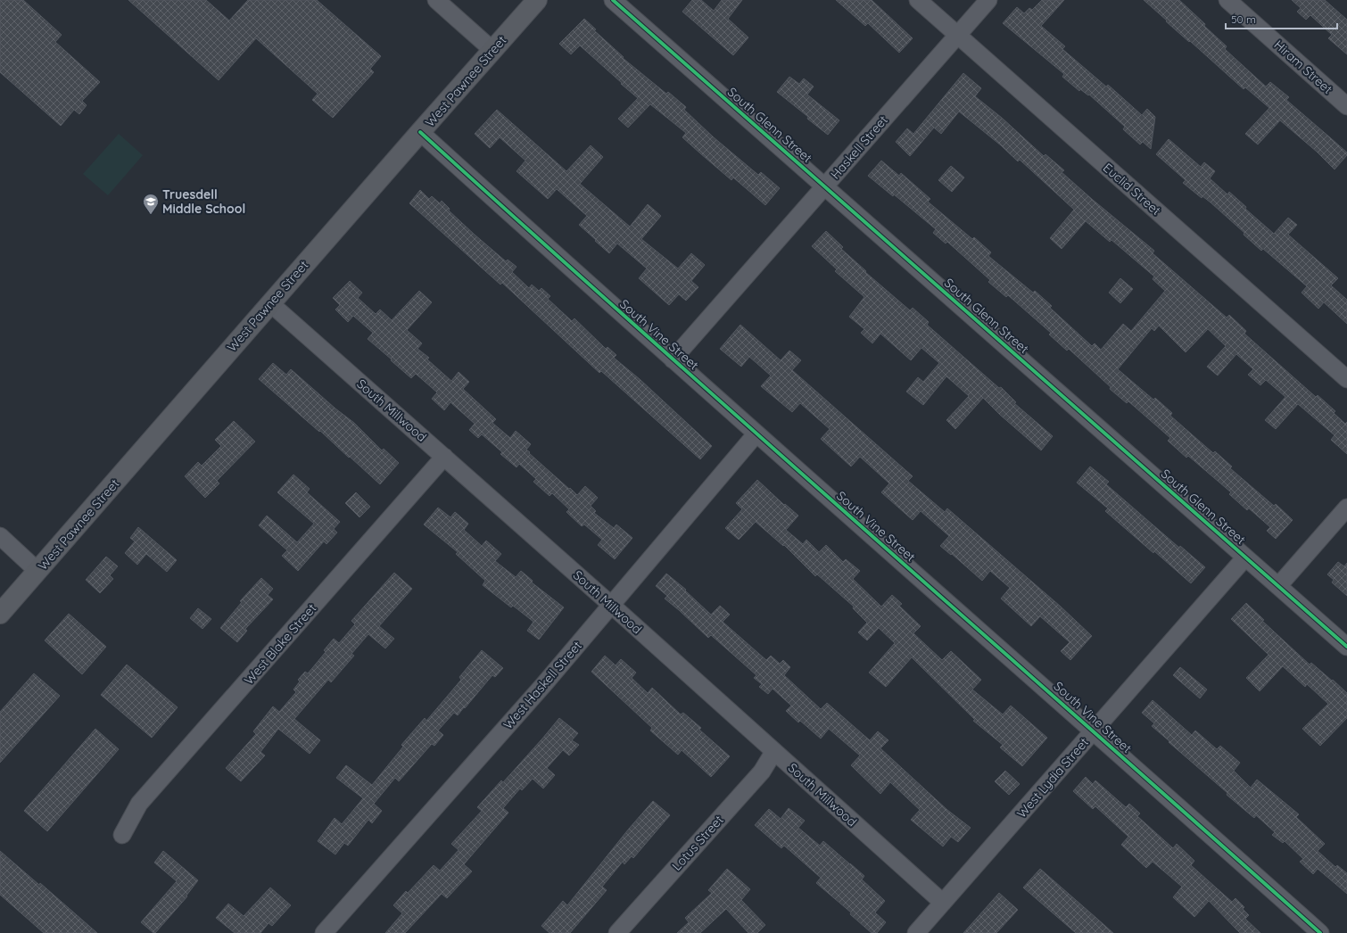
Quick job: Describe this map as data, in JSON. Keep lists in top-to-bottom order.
{
  "streets": {
    "main road": ["West Pawnee Street"],
    "street": [
      "Hiram Street",
      "South Glenn Street",
      "Haskell Street",
      "Euclid Street",
      "South Vine Street",
      "South Millwood",
      "West Blake Street",
      "West Haskell Street",
      "West Lydia Street",
      "Lotus Street"
    ]
  },
  "crossings": [
    ["West Pawnee Street", "South Vine Street"],
    ["West Pawnee Street", "South Millwood"],
    ["South Glenn Street", "Haskell Street"],
    ["South Glenn Street", "West Lydia Street"],
    ["Haskell Street", "Euclid Street"],
    ["Haskell Street", "South Vine Street"],
    ["South Vine Street", "West Haskell Street"],
    ["South Vine Street", "West Lydia Street"],
    ["South Millwood", "West Blake Street"],
    ["South Millwood", "West Haskell Street"],
    ["South Millwood", "West Lydia Street"],
    ["South Millwood", "Lotus Street"]
  ],
  "places": {
    "school or university": ["Truesdell Middle School"]
  },
  "scale_bar": "50 m"
}
